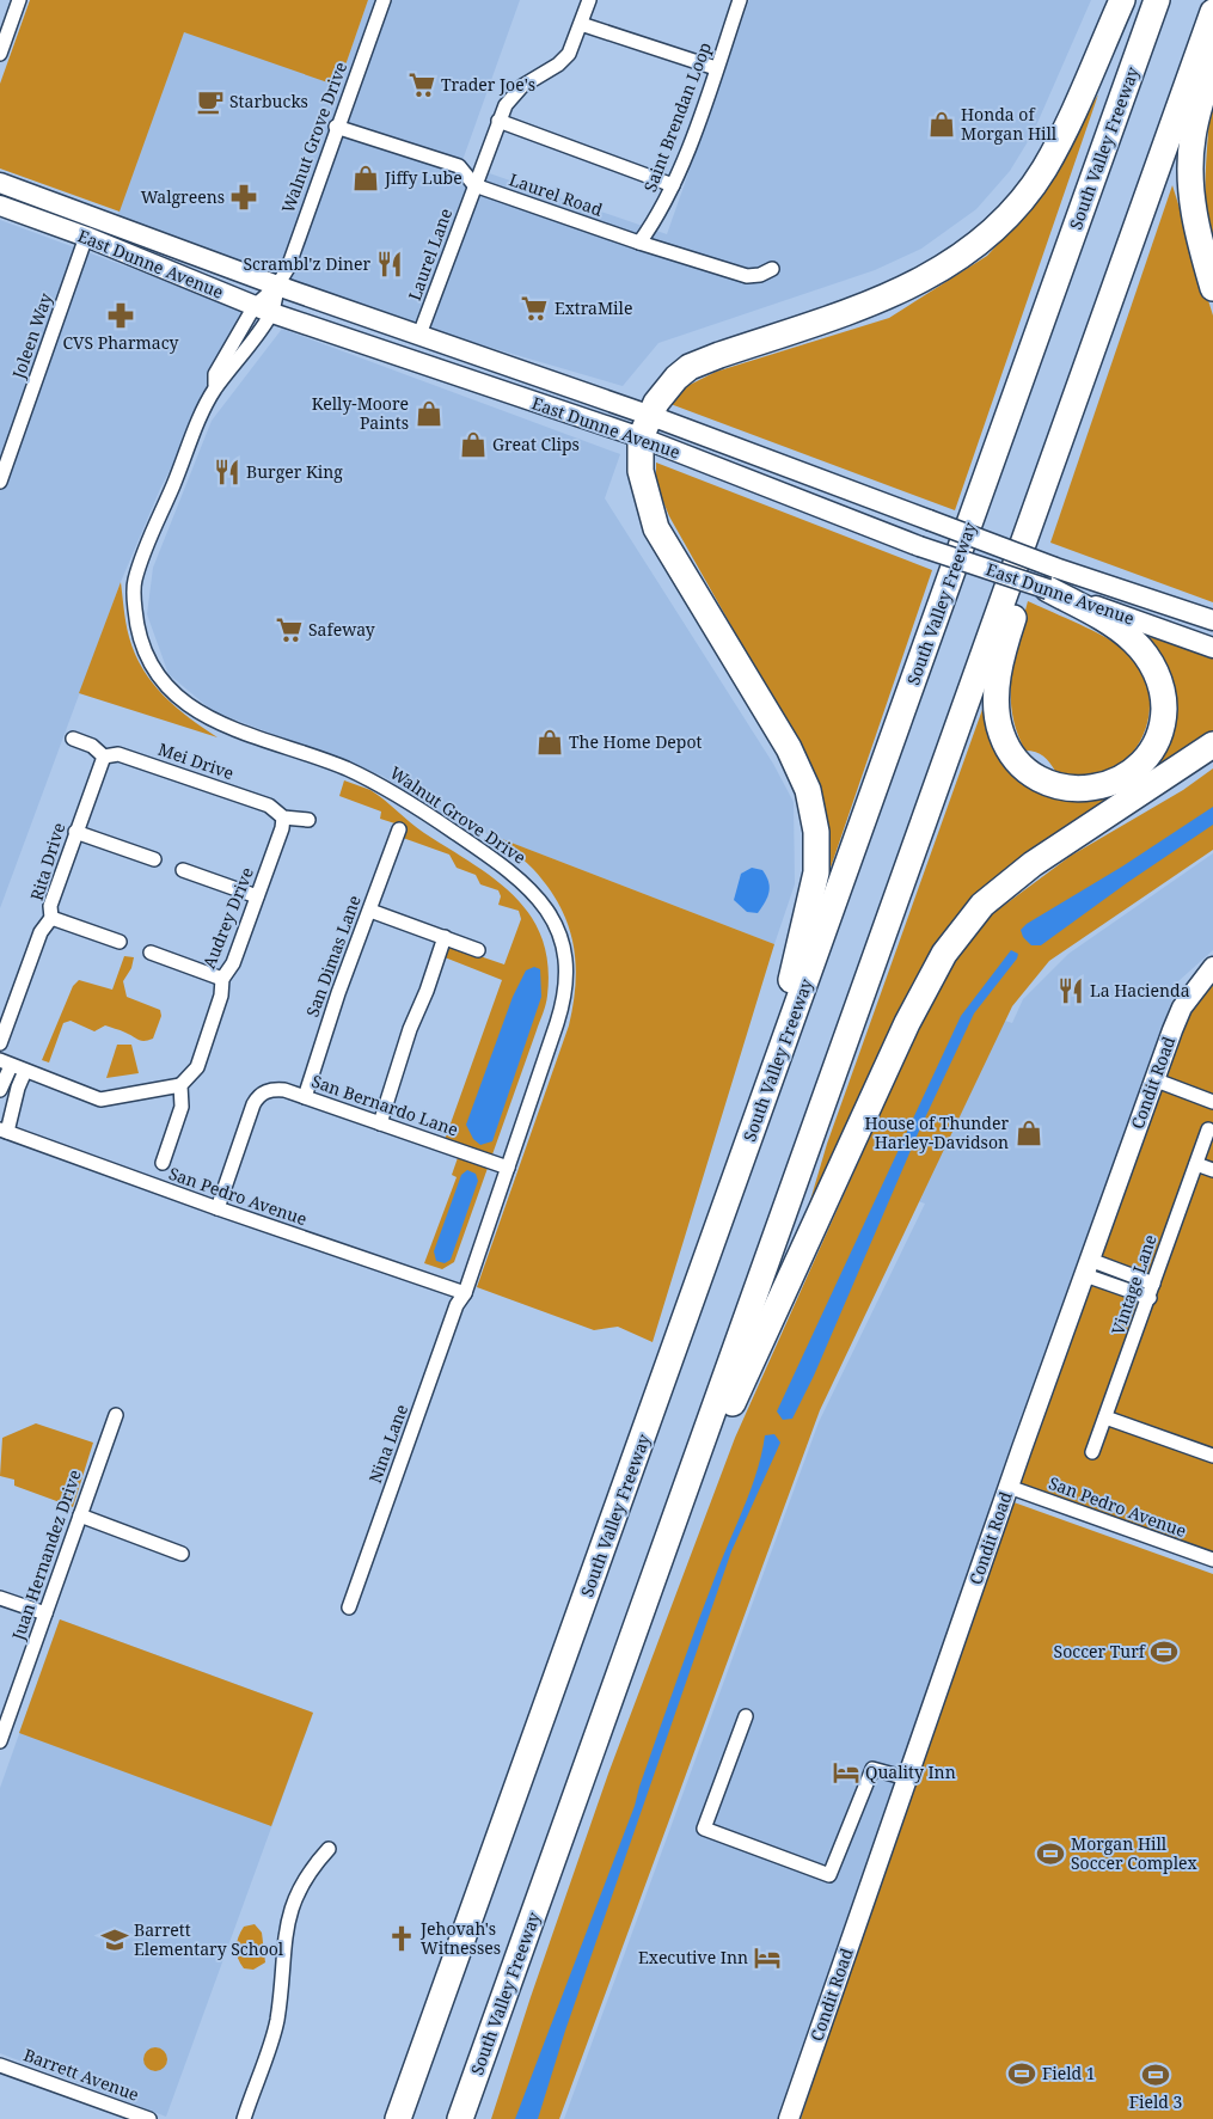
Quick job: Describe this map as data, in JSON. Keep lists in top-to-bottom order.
{
  "streets": {
    "highway": ["South Valley Freeway"],
    "main road": ["East Dunne Avenue", "Condit Road"],
    "street": [
      "Saint Brendan Loop",
      "Walnut Grove Drive",
      "Laurel Road",
      "Laurel Lane",
      "Joleen Way",
      "Mei Drive",
      "Rita Drive",
      "Audrey Drive",
      "San Dimas Lane",
      "San Bernardo Lane",
      "San Pedro Avenue",
      "Vintage Lane",
      "Nina Lane",
      "Juan Hernandez Drive",
      "Barrett Avenue"
    ]
  },
  "crossings": [
    ["Saint Brendan Loop", "Laurel Road"],
    ["Walnut Grove Drive", "Laurel Road"],
    ["Walnut Grove Drive", "East Dunne Avenue"],
    ["Walnut Grove Drive", "San Bernardo Lane"],
    ["Walnut Grove Drive", "San Pedro Avenue"],
    ["Walnut Grove Drive", "Nina Lane"],
    ["Laurel Road", "Laurel Lane"],
    ["Laurel Lane", "East Dunne Avenue"],
    ["East Dunne Avenue", "Joleen Way"],
    ["Mei Drive", "Rita Drive"],
    ["Mei Drive", "Audrey Drive"],
    ["San Dimas Lane", "San Bernardo Lane"],
    ["Condit Road", "San Pedro Avenue"],
    ["San Bernardo Lane", "San Pedro Avenue"],
    ["San Pedro Avenue", "Nina Lane"]
  ],
  "places": {
    "supermarket": ["Trader Joe's", "ExtraMile", "Safeway"],
    "cafe": ["Starbucks"],
    "shop": [
      "Honda of Morgan Hill",
      "Jiffy Lube",
      "Kelly-Moore Paints",
      "Great Clips",
      "The Home Depot",
      "House of Thunder Harley-Davidson"
    ],
    "pharmacy": ["Walgreens", "CVS Pharmacy"],
    "restaurant": ["Scrambl'z Diner", "Burger King", "La Hacienda"],
    "sports": [
      "Soccer Turf",
      "Morgan Hill Soccer Complex",
      "Field 1",
      "Field 3"
    ],
    "hotel": ["Quality Inn", "Executive Inn"],
    "church": ["Jehovah's Witnesses"],
    "school or university": ["Barrett Elementary School"]
  }
}
